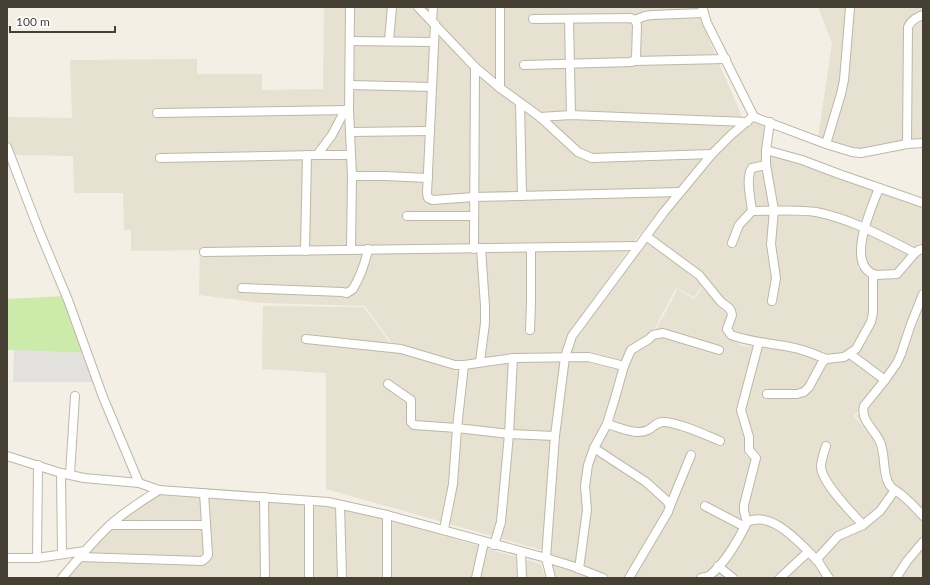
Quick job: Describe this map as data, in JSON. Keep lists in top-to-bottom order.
{
  "scale_bar": "100 m"
}
